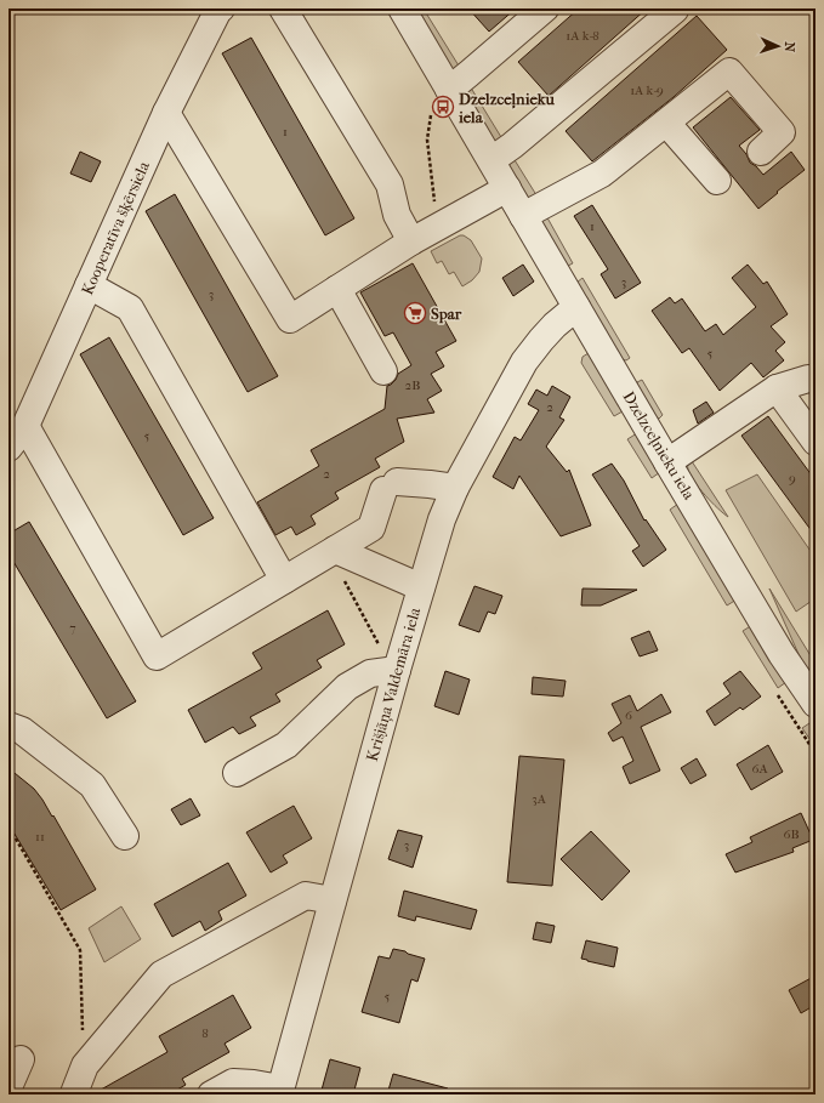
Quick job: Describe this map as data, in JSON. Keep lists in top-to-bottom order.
{
  "streets": {
    "street": ["Kooperatīva šķērsiela", "Dzelzceļnieku iela", "Krišjāņa Valdemāra iela"]
  },
  "crossings": [
    ["Dzelzceļnieku iela", "Krišjāņa Valdemāra iela"]
  ],
  "places": {
    "bus stop": ["Dzelzceļnieku iela"],
    "supermarket": ["Spar"]
  },
  "house_numbers": [
    "1A k-8",
    "1A k-9",
    "1",
    "1",
    "3",
    "3",
    "5",
    "2B",
    "2",
    "5",
    "2",
    "9",
    "7",
    "6",
    "6A",
    "3A",
    "6B",
    "11",
    "3",
    "5",
    "8"
  ],
  "north": "right"
}
